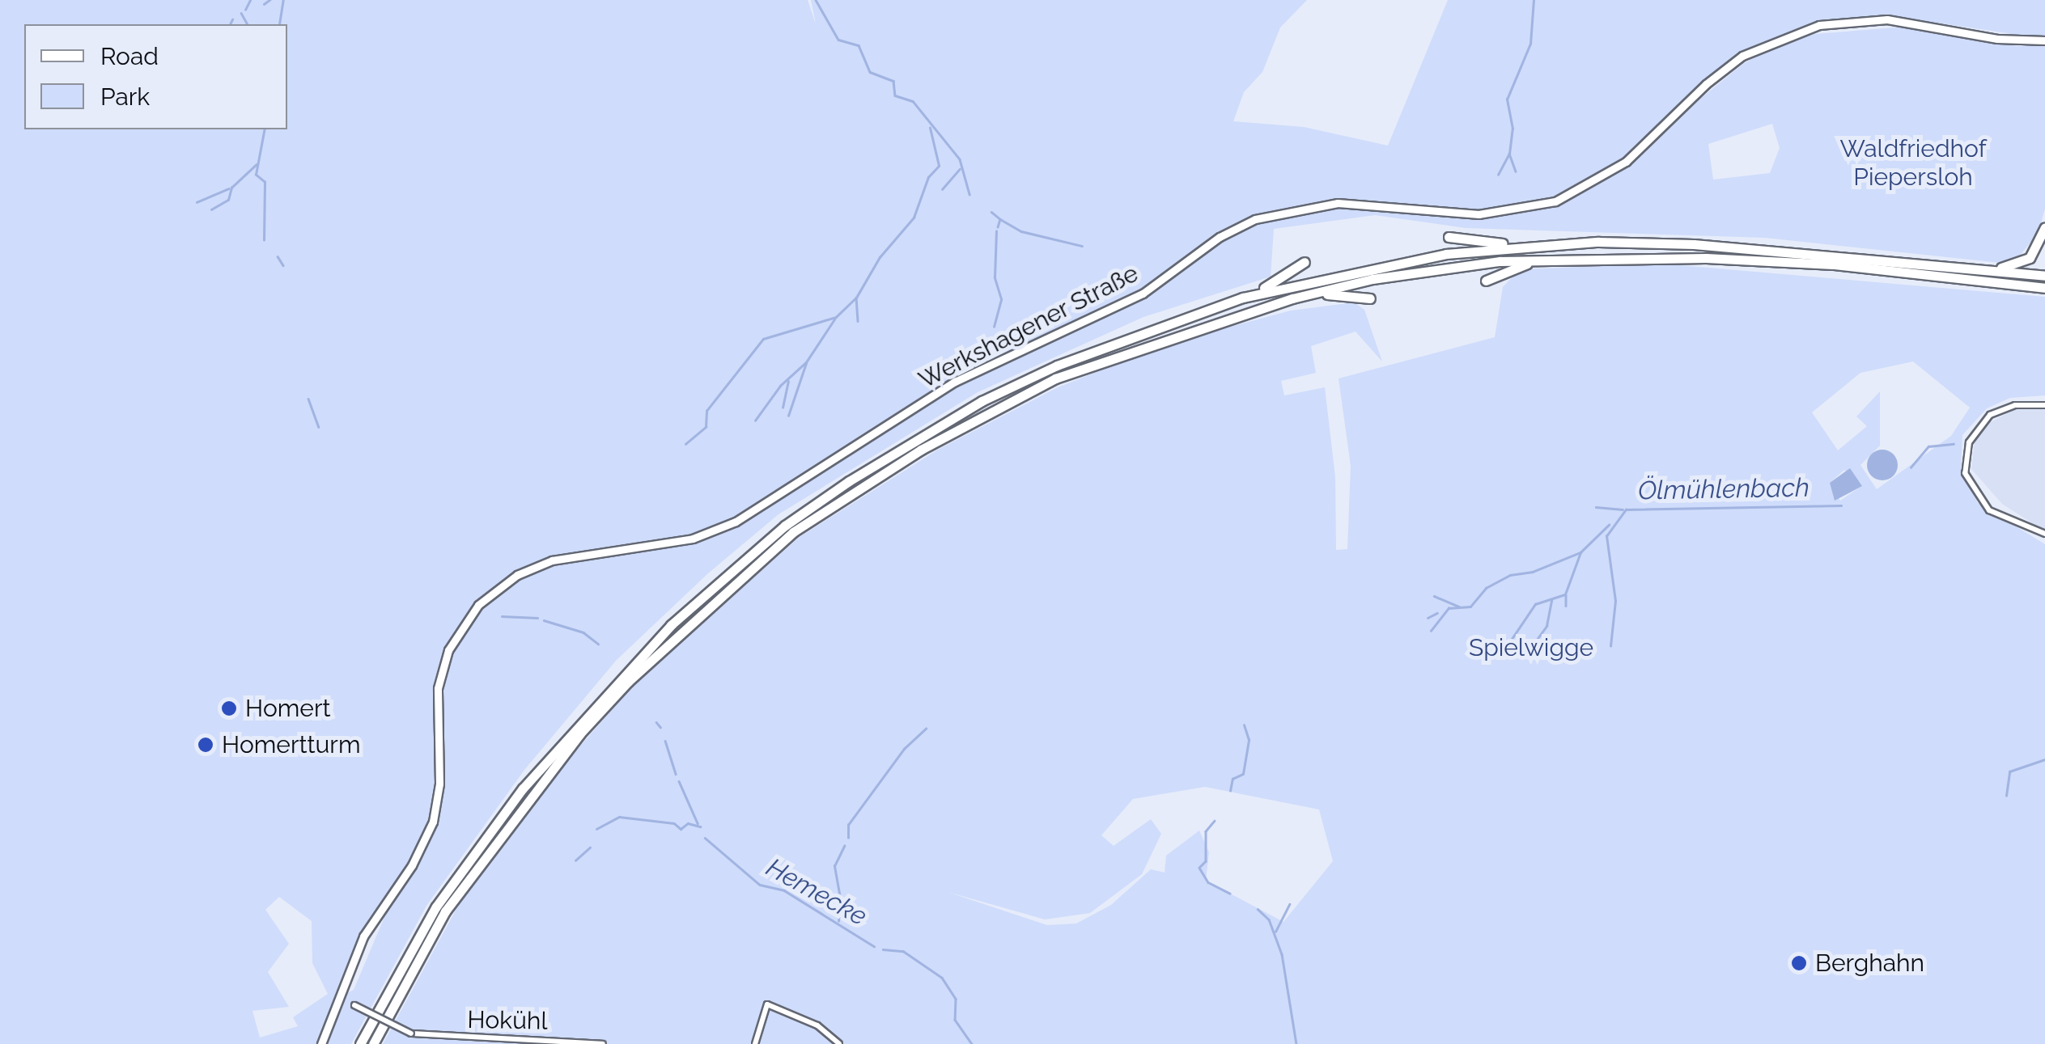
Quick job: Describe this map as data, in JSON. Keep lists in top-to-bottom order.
{
  "streets": {
    "main road": ["Werkshagener Straße"],
    "street": ["Hokühl"]
  },
  "crossings": [
    ["Werkshagener Straße", "Hokühl"]
  ],
  "water": ["Ölmühlenbach", "Hemecke"],
  "parks": ["Waldfriedhof Piepersloh", "Spielwigge"],
  "places": ["Homert", "Homertturm", "Berghahn"],
  "legend": ["Road", "Park"]
}
